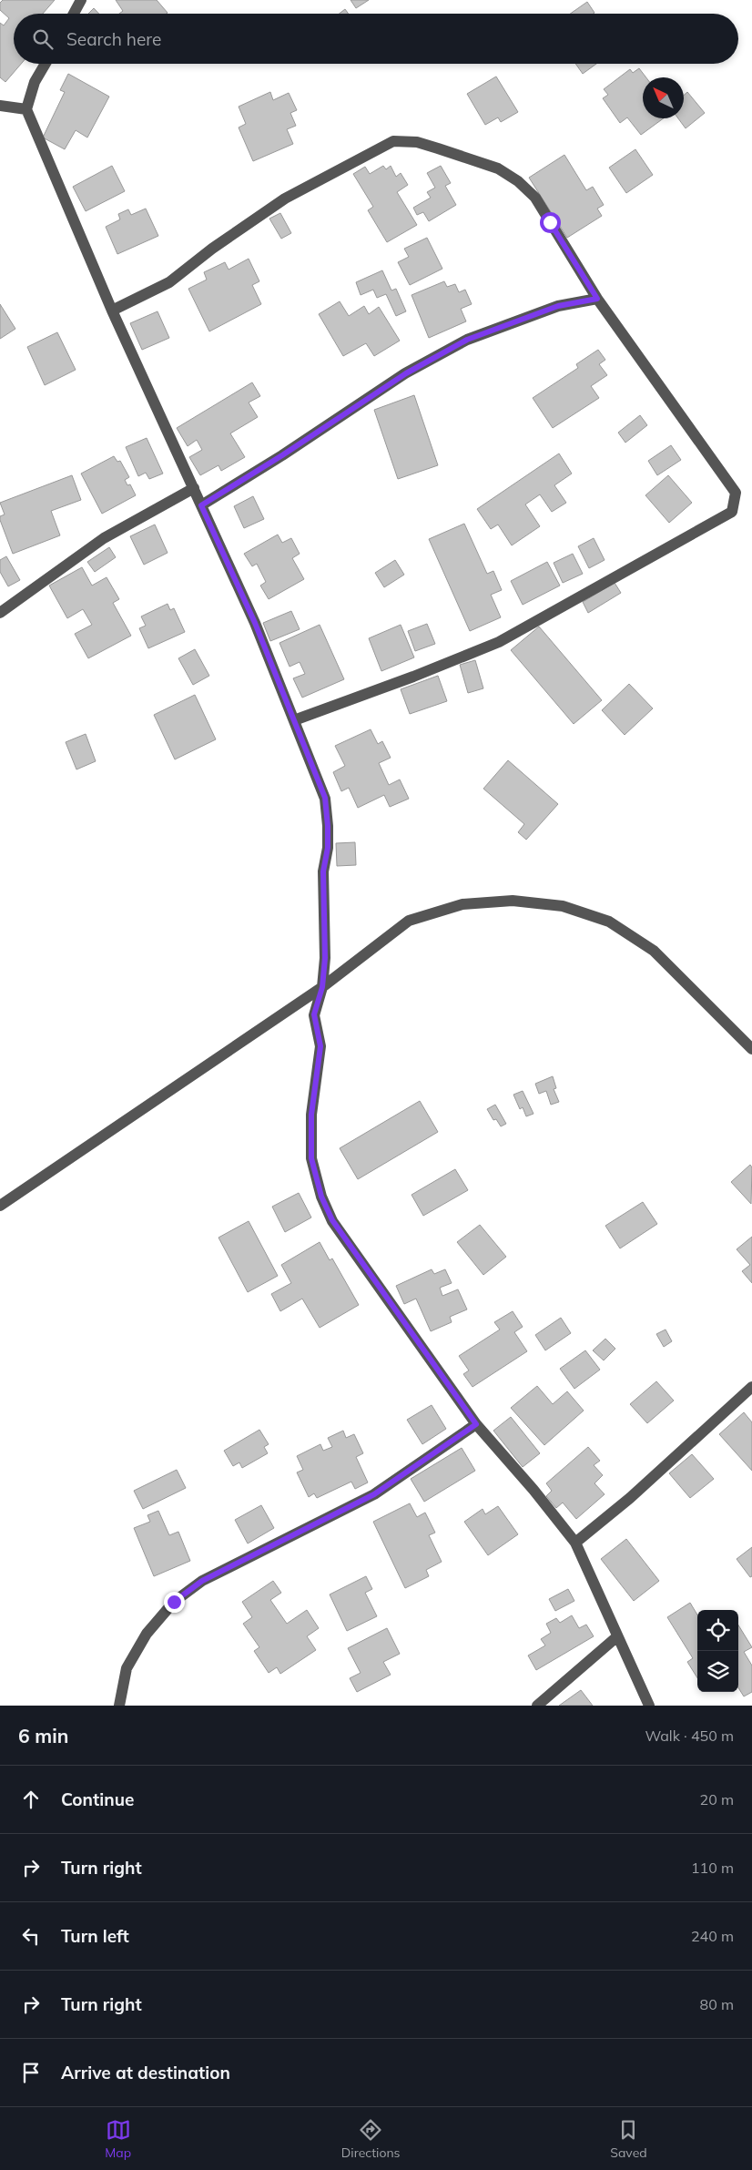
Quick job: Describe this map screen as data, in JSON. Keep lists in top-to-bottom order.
{
  "north": "top left",
  "page": {
    "search": "Search here",
    "heading": ["6 min", "Walk · 450 m"],
    "list": [
      ["Continue", "20 m"],
      ["Turn right", "110 m"],
      ["Turn left", "240 m"],
      ["Turn right", "80 m"],
      "Arrive at destination"
    ],
    "nav": ["Map", "Directions", "Saved"]
  }
}
